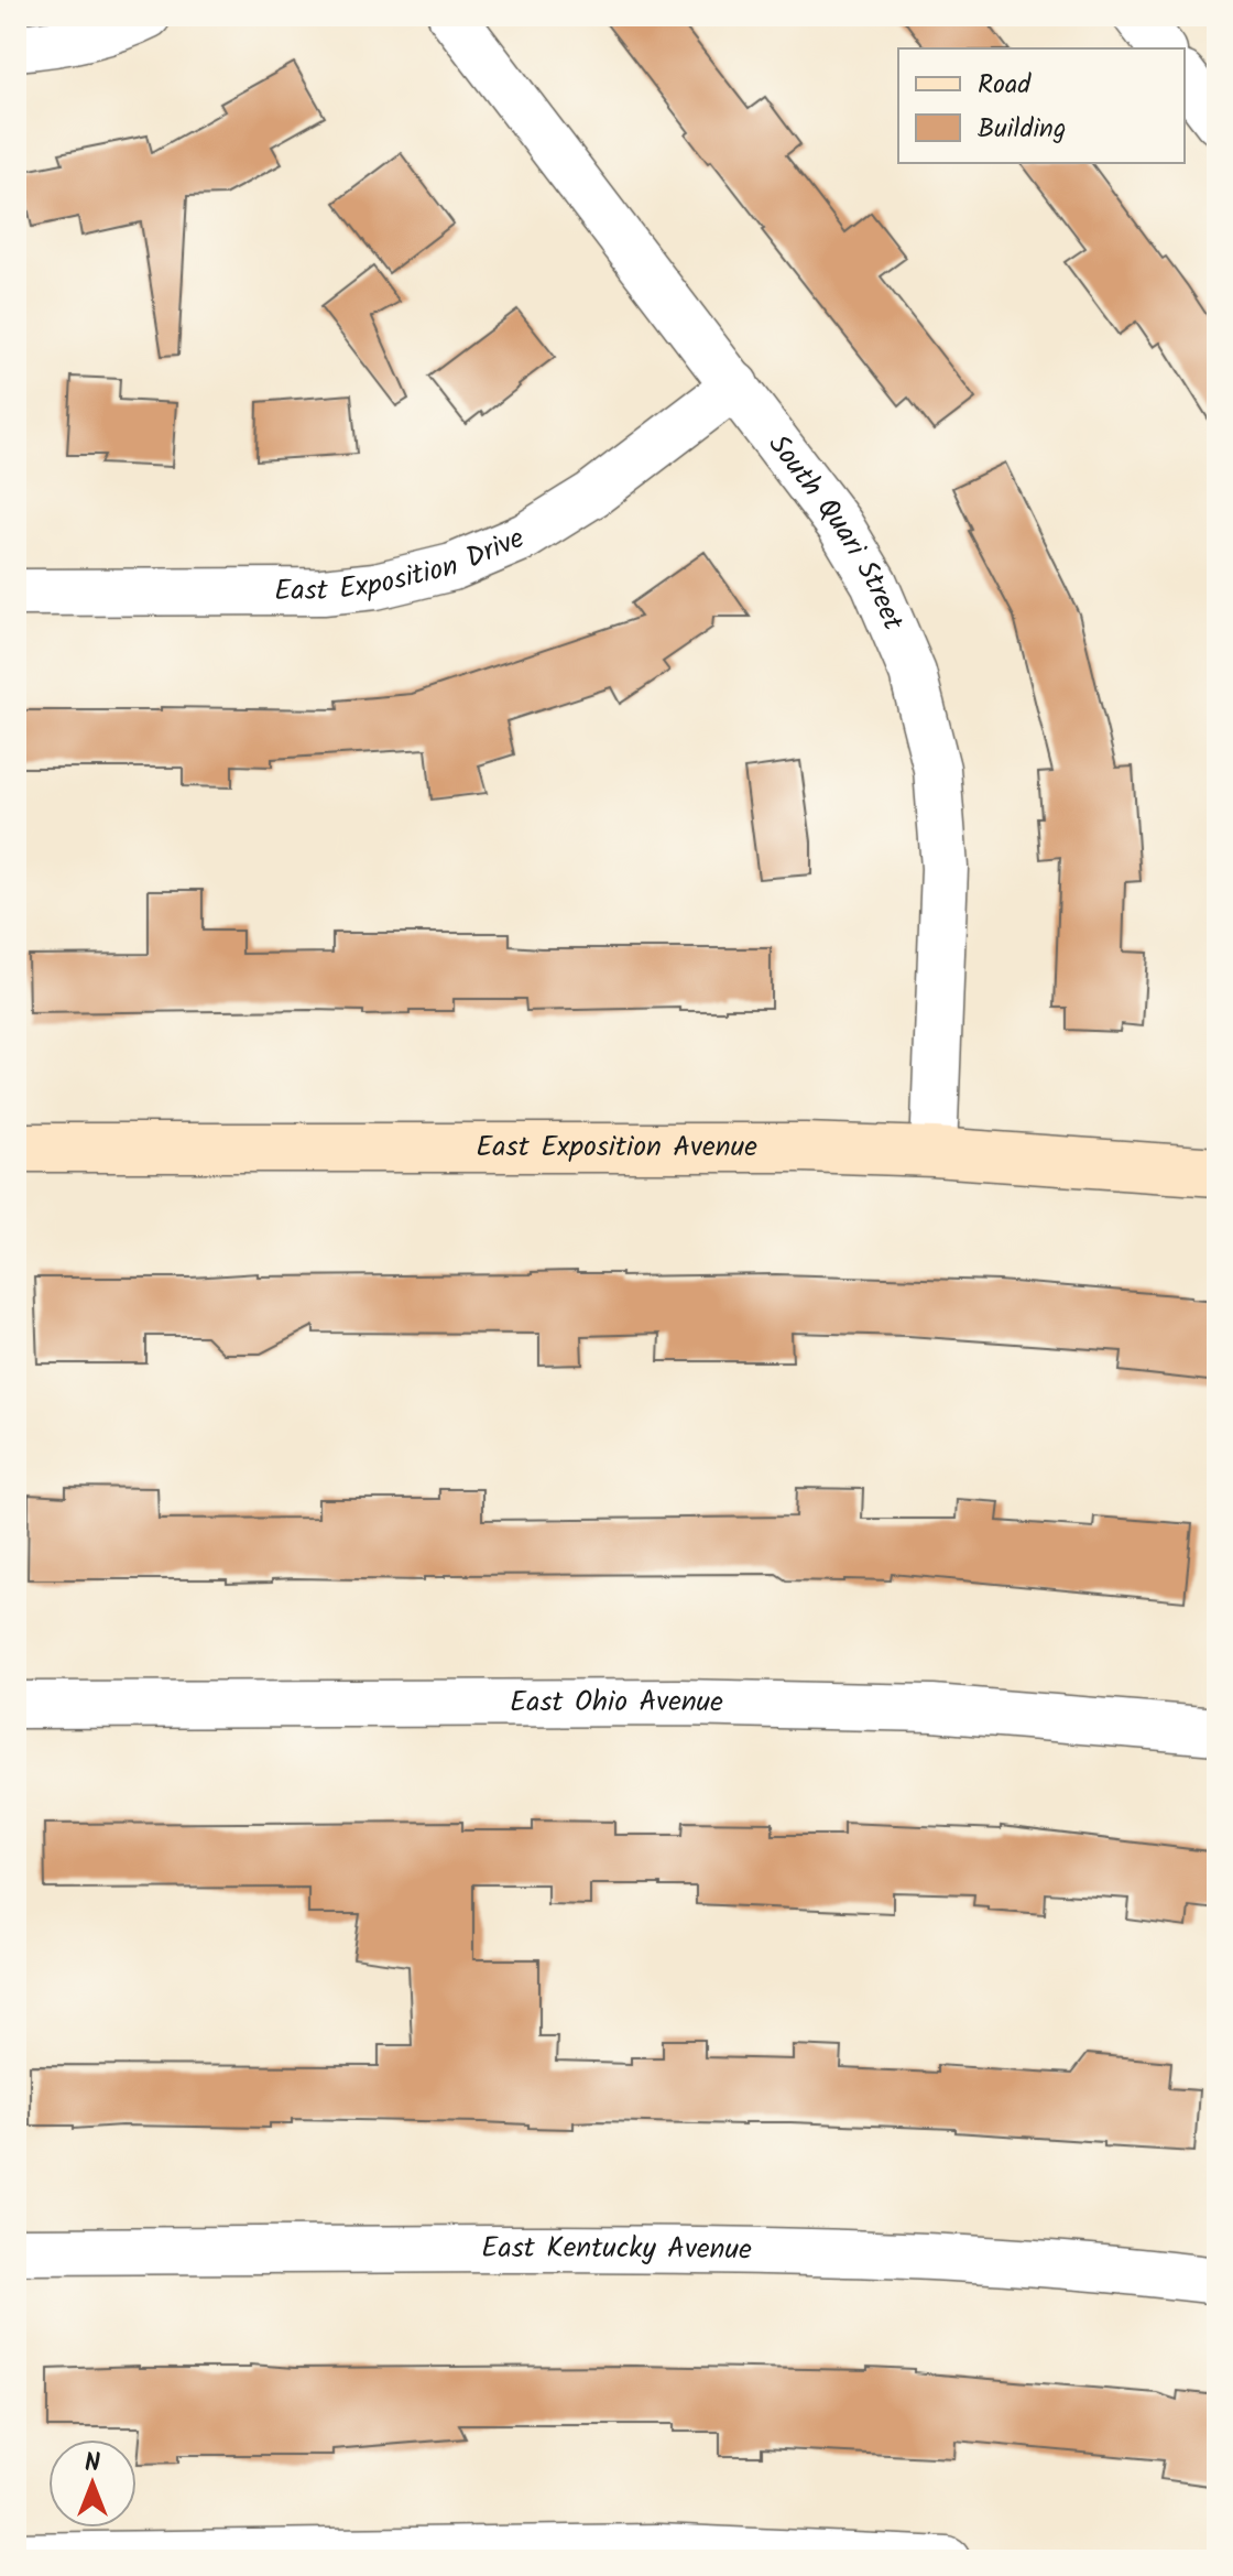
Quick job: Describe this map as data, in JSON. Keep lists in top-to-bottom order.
{
  "streets": {
    "street": [
      "South Quari Street",
      "East Exposition Drive",
      "East Exposition Avenue",
      "East Ohio Avenue",
      "East Kentucky Avenue"
    ]
  },
  "crossings": [
    ["South Quari Street", "East Exposition Drive"],
    ["South Quari Street", "East Exposition Avenue"]
  ],
  "legend": ["Road", "Building"],
  "north": "top"
}
